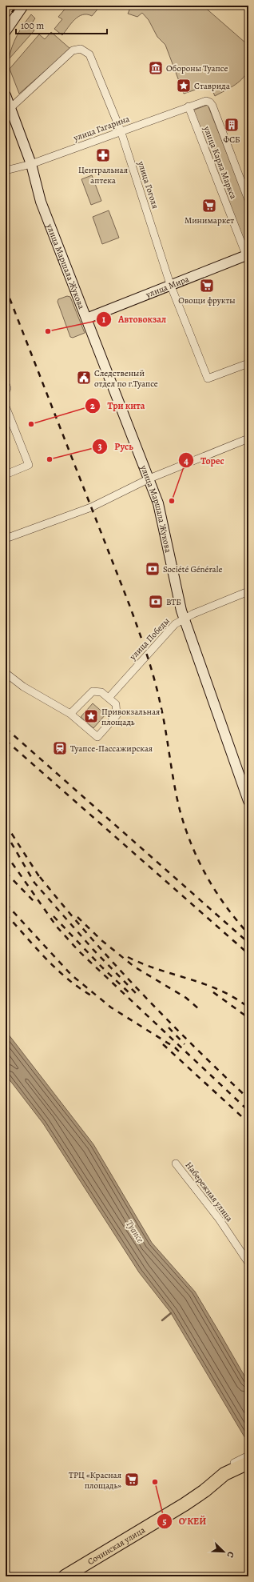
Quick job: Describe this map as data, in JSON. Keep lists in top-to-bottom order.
{
  "streets": {
    "highway": ["Сочинская улица"],
    "main road": ["улица Маршала Жукова", "улица Мира"],
    "street": [
      "улица Гагарина",
      "улица Карла Маркса",
      "улица Гоголя",
      "улица Победы",
      "Набережная улица"
    ]
  },
  "crossings": [
    ["улица Гагарина", "улица Карла Маркса"],
    ["улица Гагарина", "улица Гоголя"],
    ["улица Гагарина", "улица Маршала Жукова"],
    ["улица Карла Маркса", "улица Мира"],
    ["улица Гоголя", "улица Маршала Жукова"],
    ["улица Гоголя", "улица Мира"],
    ["улица Маршала Жукова", "улица Мира"],
    ["улица Маршала Жукова", "улица Победы"]
  ],
  "water": ["Туапсе"],
  "places": {
    "museum": ["Обороны Туапсе"],
    "place": ["Ставрида", "Привокзальная площадь"],
    "building": ["ФСБ"],
    "pharmacy": ["Центральная аптека"],
    "supermarket": ["Минимаркет", "Овощи фрукты", "ТРЦ «Красная площадь»"],
    "other": [
      "Автовокзал",
      "Три кита",
      "Русь",
      "Торес",
      "О’КЕЙ"
    ],
    "public building": ["Следственый отдел по г.Туапсе"],
    "bank": ["Société Générale", "ВТБ"],
    "station": ["Туапсе-Пассажирская"]
  },
  "scale_bar": "100 m",
  "north": "bottom right"
}
